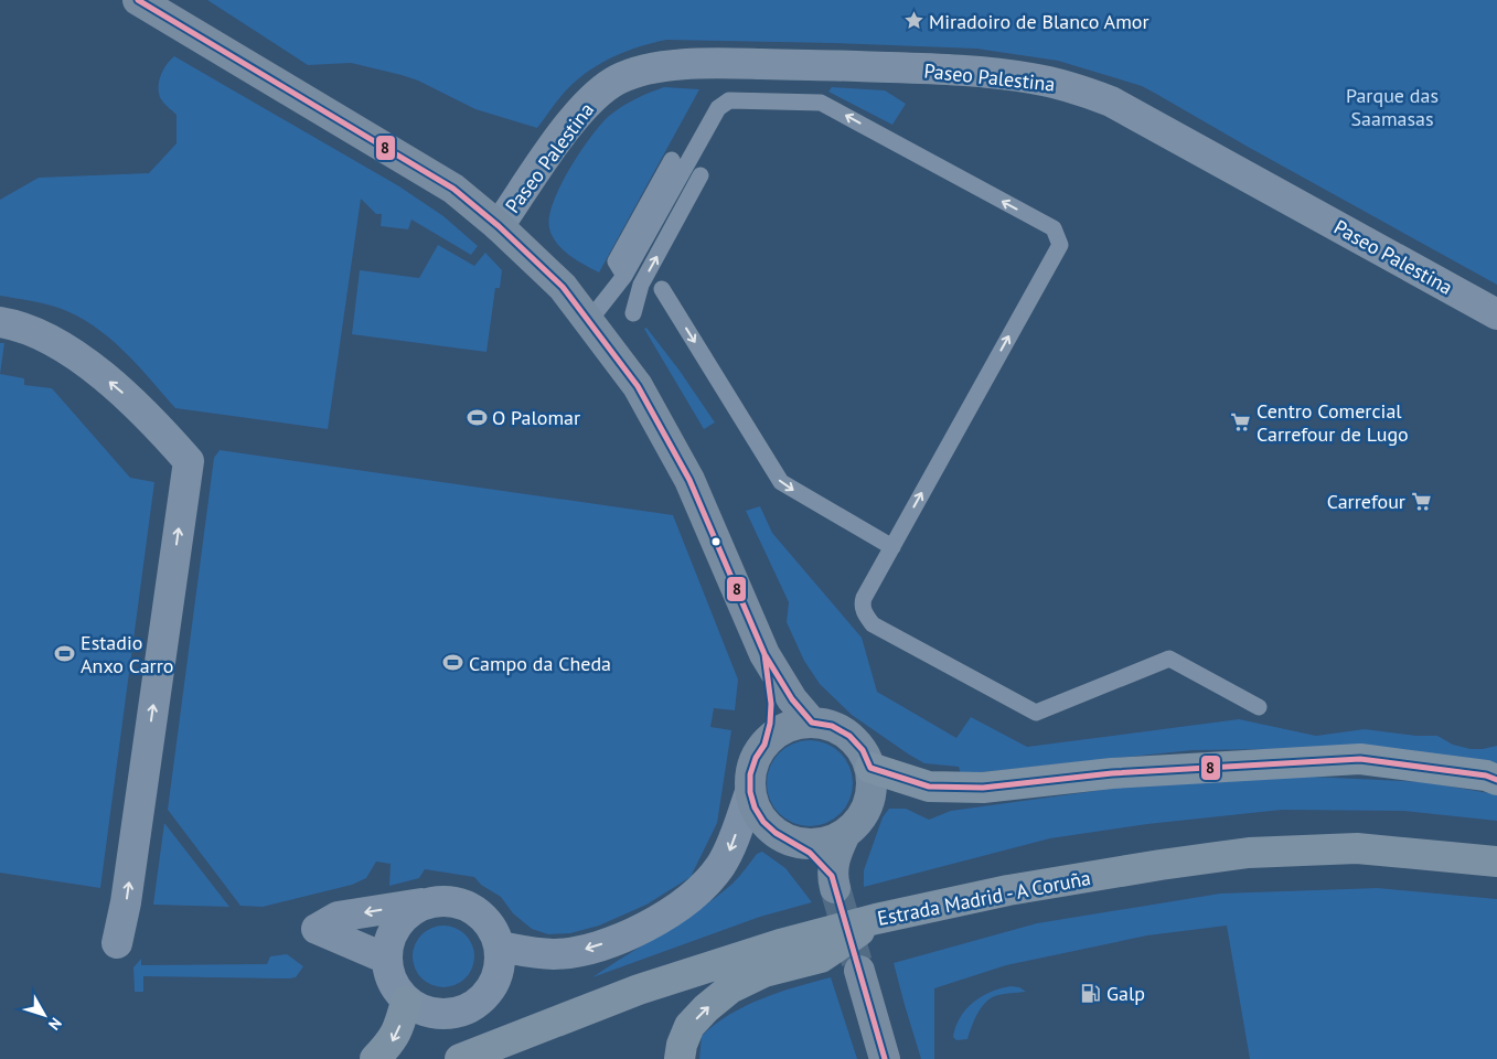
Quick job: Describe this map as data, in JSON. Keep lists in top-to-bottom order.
{
  "streets": {
    "highway": ["Estrada Madrid - A Coruña"],
    "street": ["Paseo Palestina"]
  },
  "parks": ["Parque das Saamasas"],
  "places": {
    "place": ["Miradoiro de Blanco Amor"],
    "sports": ["O Palomar", "Estadio Anxo Carro", "Campo da Cheda"],
    "supermarket": ["Centro Comercial Carrefour de Lugo", "Carrefour"],
    "fuel station": ["Galp"]
  },
  "lines": ["transit line 8"],
  "north": "bottom right"
}
